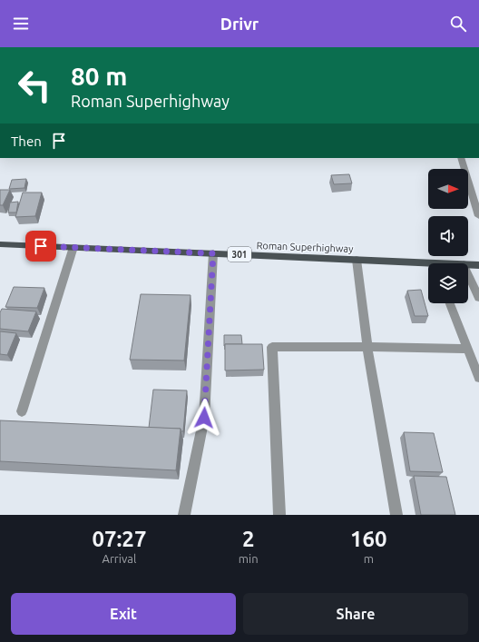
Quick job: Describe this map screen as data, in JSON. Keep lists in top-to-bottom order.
{
  "streets": {
    "main road": ["Roman Superhighway", "301"]
  },
  "north": "right",
  "page": {
    "header": "Drivr",
    "turn": ["80 m", "Roman Superhighway"],
    "then": "Then",
    "eta": [
      "07:27",
      "Arrival",
      "2",
      "min",
      "160",
      "m"
    ],
    "buttons": ["Exit", "Share"]
  }
}
